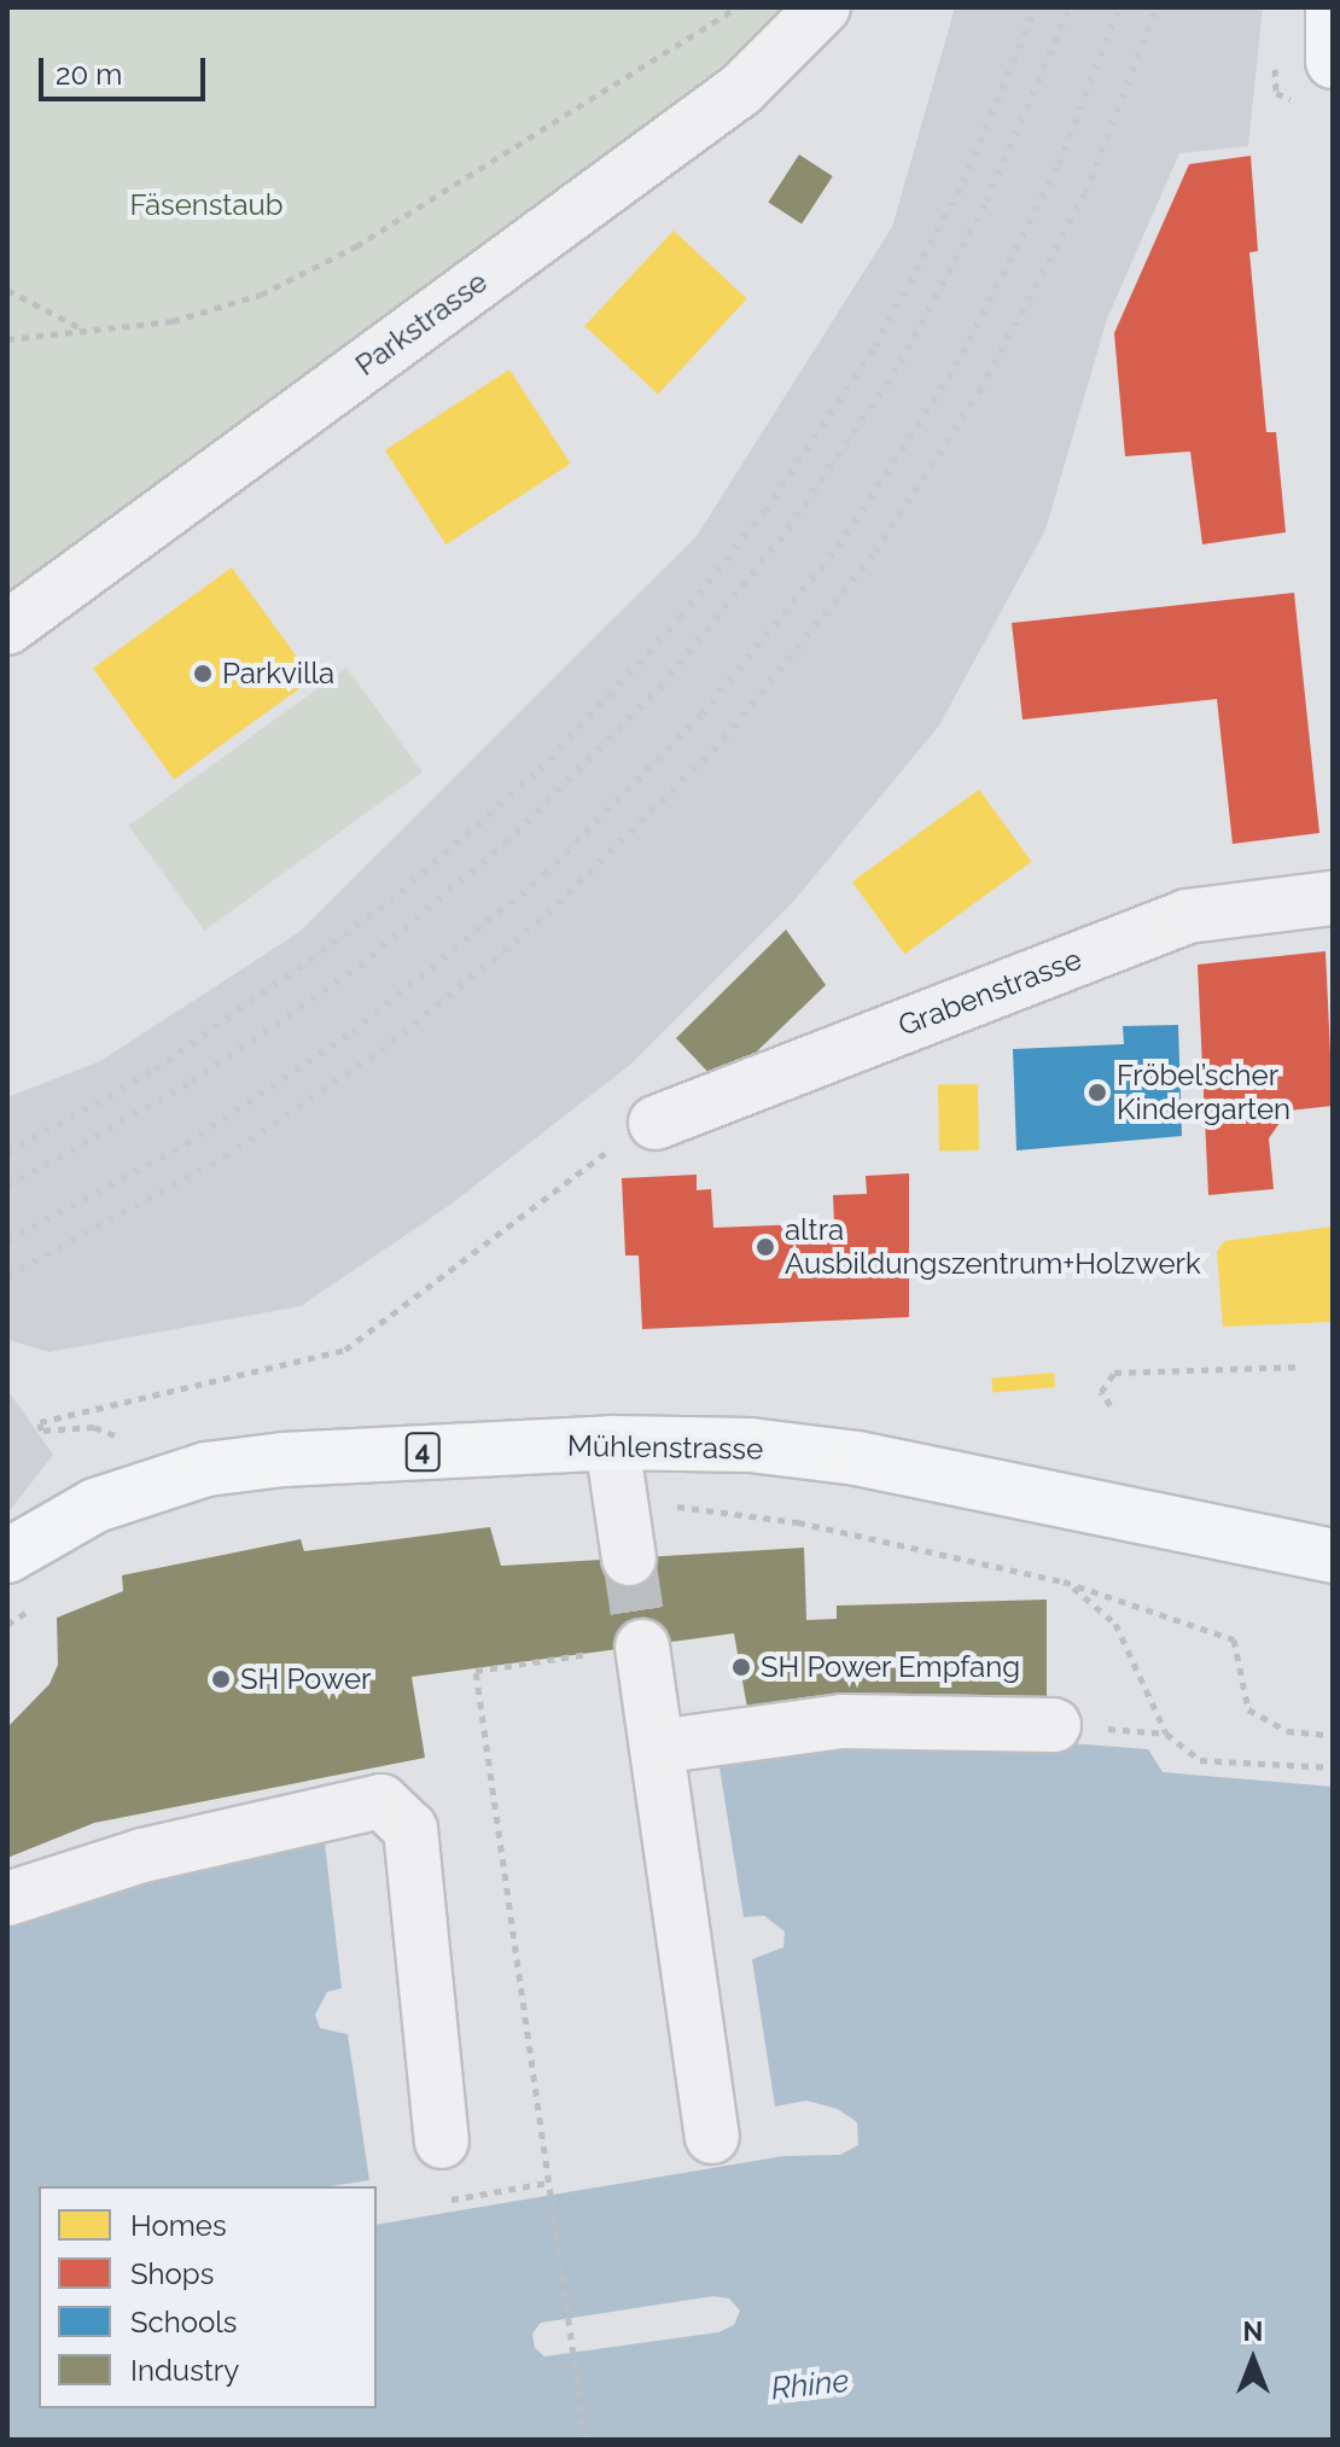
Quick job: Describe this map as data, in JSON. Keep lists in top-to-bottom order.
{
  "streets": {
    "main road": ["Mühlenstrasse", "4"],
    "street": ["Parkstrasse", "Grabenstrasse"]
  },
  "water": ["Rhine"],
  "parks": ["Fäsenstaub"],
  "places": [
    "Parkvilla",
    "Fröbel’scher Kindergarten",
    "altra Ausbildungszentrum+Holzwerk",
    "SH Power Empfang",
    "SH Power"
  ],
  "legend": [
    "Homes",
    "Shops",
    "Schools",
    "Industry"
  ],
  "scale_bar": "20 m",
  "north": "top"
}
